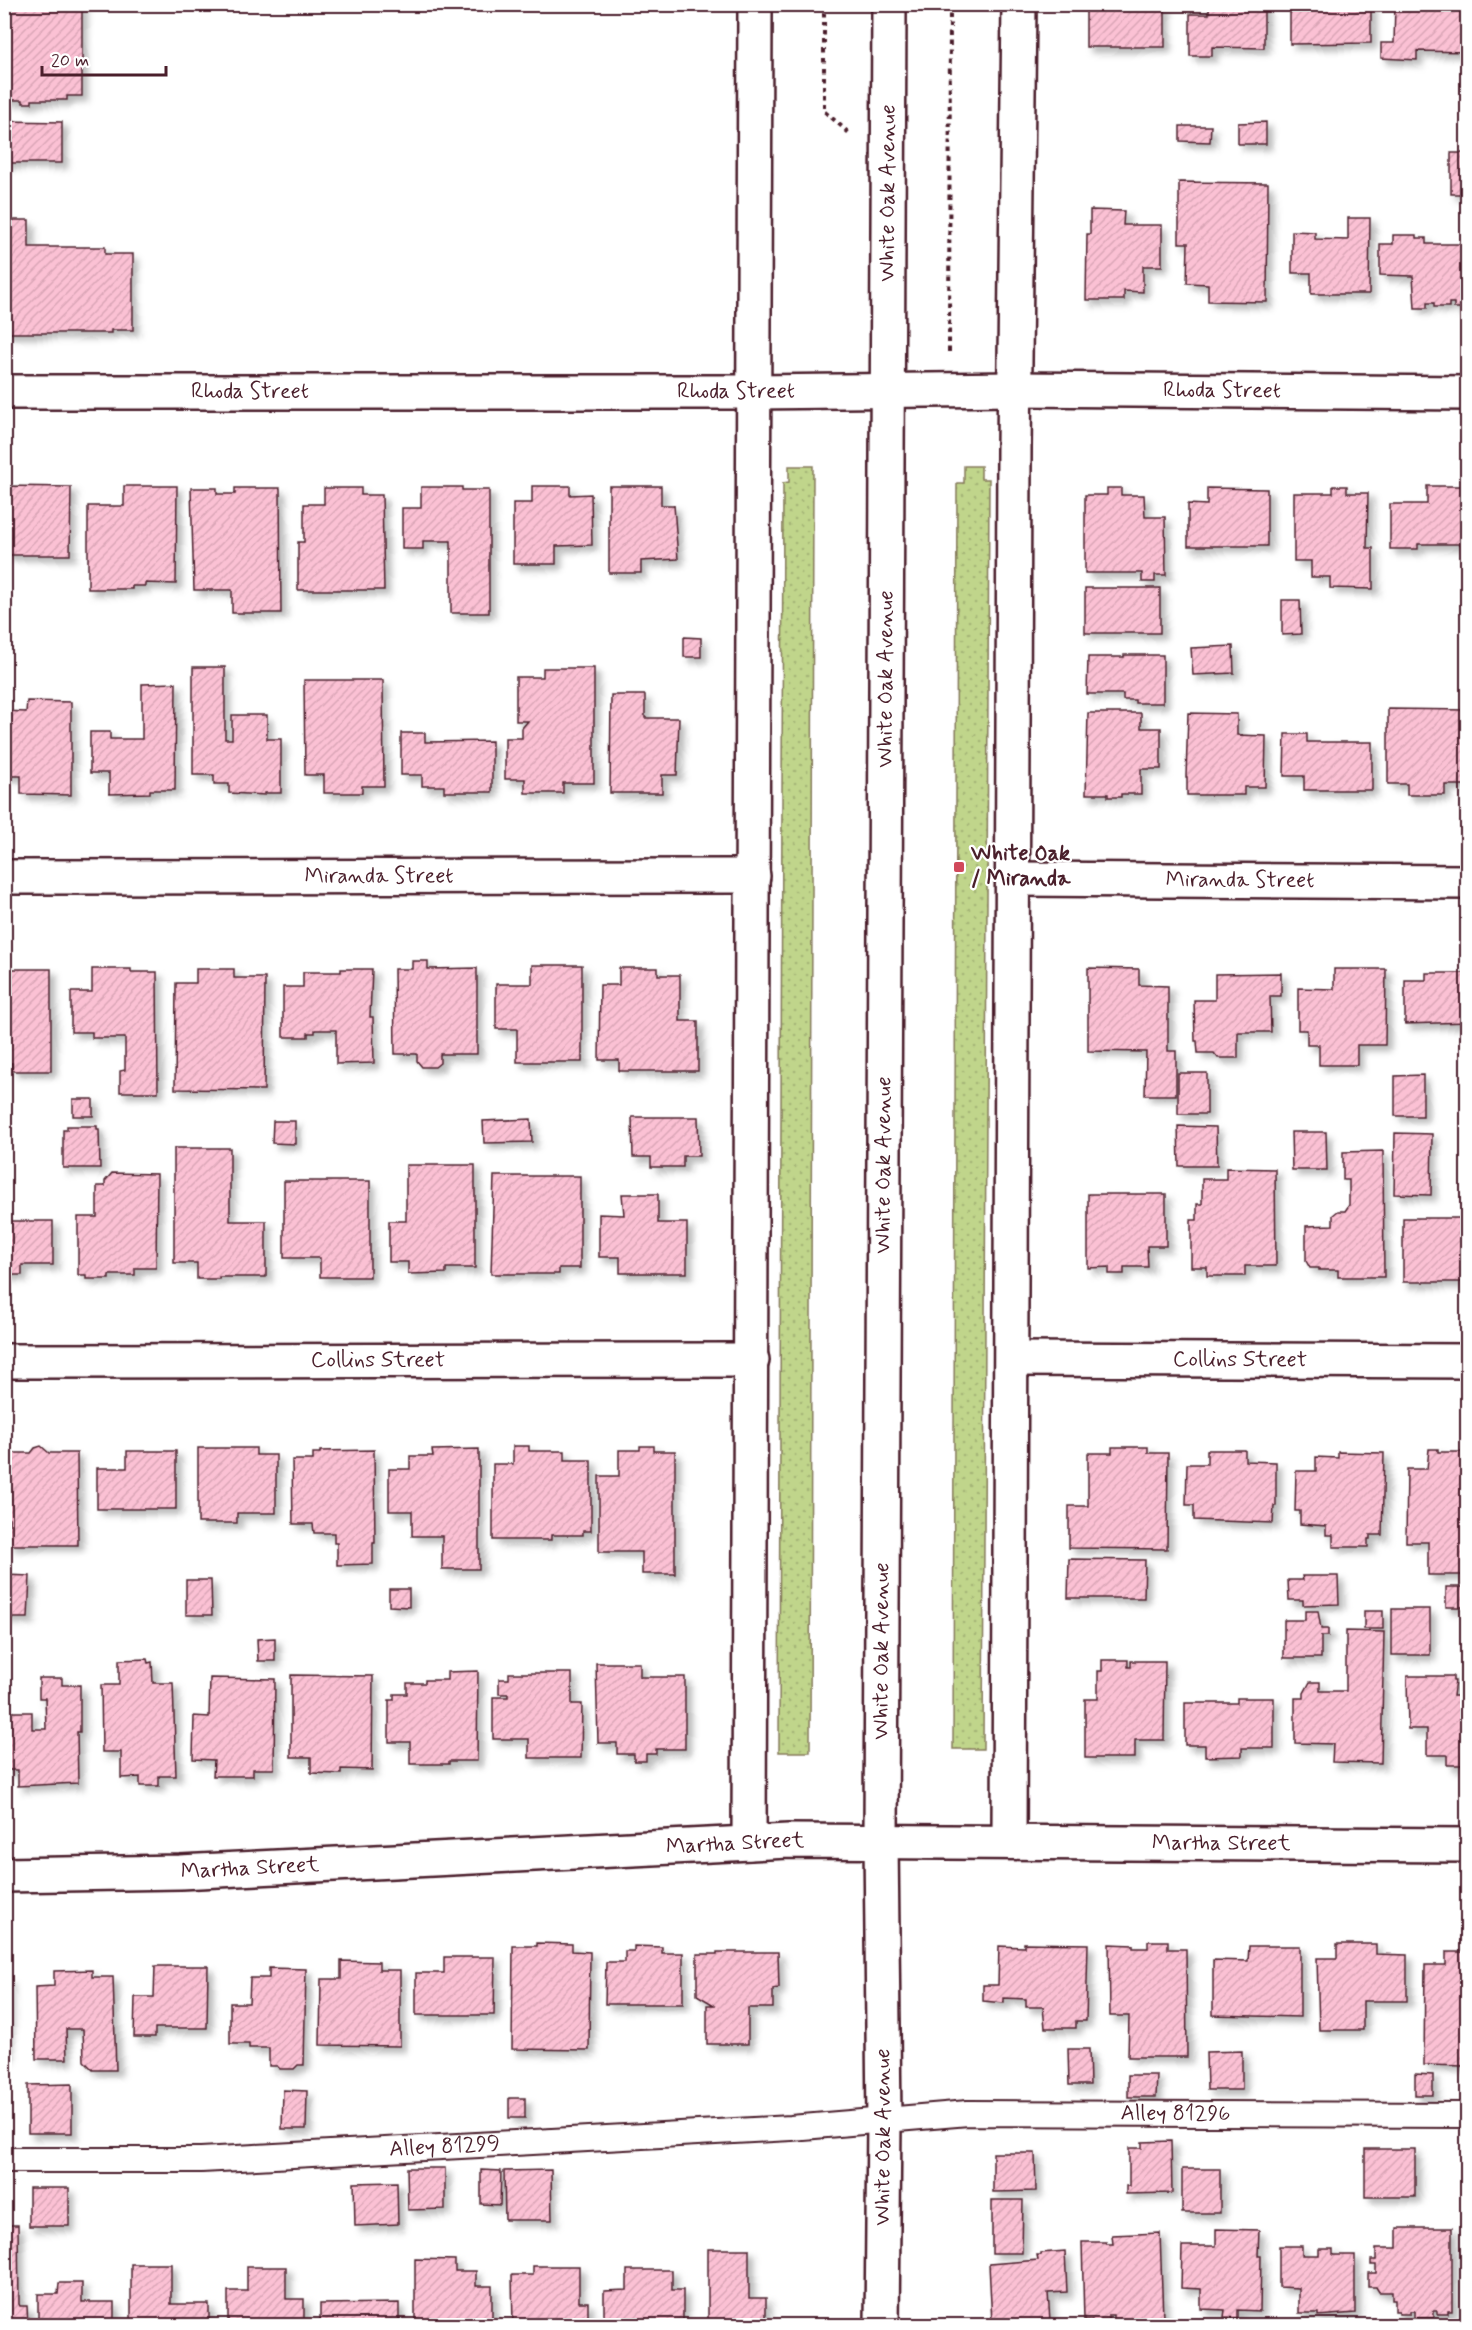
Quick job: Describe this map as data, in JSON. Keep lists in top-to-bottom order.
{
  "streets": {
    "street": [
      "White Oak Avenue",
      "Rhoda Street",
      "Miranda Street",
      "Collins Street",
      "Martha Street"
    ],
    "lane": ["Alley 81296", "Alley 81299"]
  },
  "crossings": [
    ["White Oak Avenue", "Rhoda Street"],
    ["White Oak Avenue", "Martha Street"],
    ["White Oak Avenue", "Alley 81296"],
    ["White Oak Avenue", "Alley 81299"],
    ["Alley 81296", "Alley 81299"]
  ],
  "places": {
    "transit": ["White Oak / Miranda"]
  },
  "scale_bar": "20 m"
}
